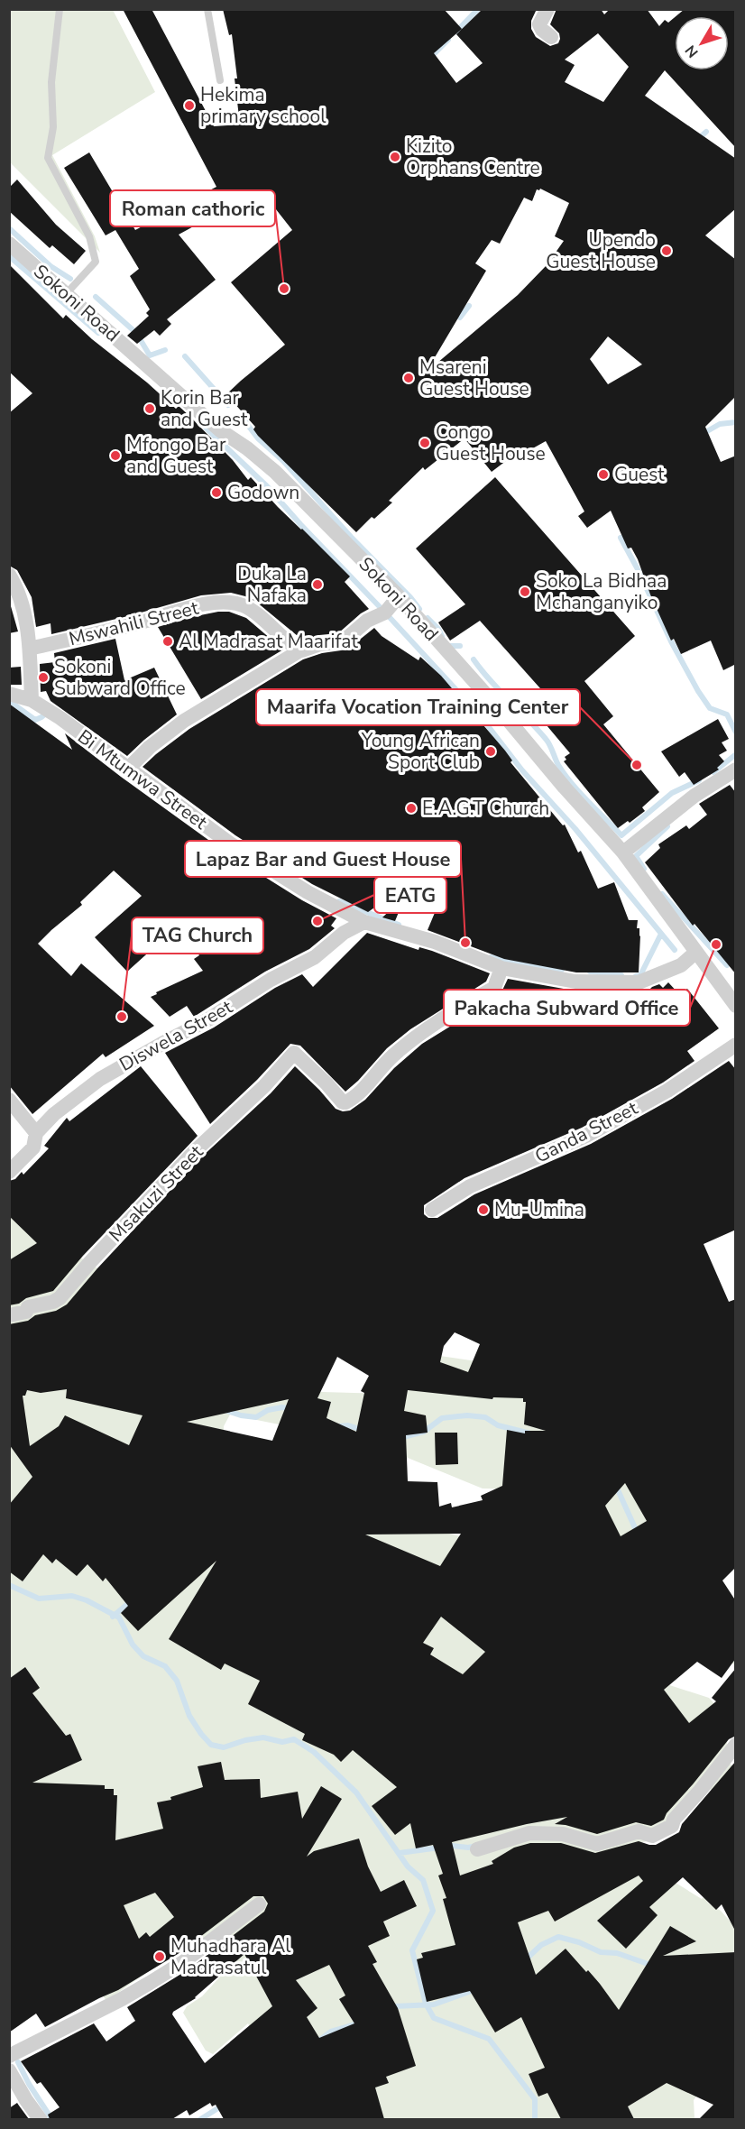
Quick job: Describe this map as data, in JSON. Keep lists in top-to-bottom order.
{
  "streets": {
    "street": [
      "Sokoni Road",
      "Mswahili Street",
      "Bi Mtumwa Street",
      "Diswela Street",
      "Ganda Street",
      "Msakuzi Street"
    ]
  },
  "crossings": [
    ["Sokoni Road", "Bi Mtumwa Street"],
    ["Bi Mtumwa Street", "Diswela Street"],
    ["Bi Mtumwa Street", "Msakuzi Street"]
  ],
  "places": [
    "Hekima primary school",
    "Kizito Orphans Centre",
    "Upendo Guest House",
    "Roman cathoric",
    "Msareni Guest House",
    "Korin Bar and Guest",
    "Congo Guest House",
    "Mfongo Bar and Guest",
    "Guest",
    "Godown",
    "Duka La Nafaka",
    "Soko La Bidhaa Mchanganyiko",
    "Al Madrasat Maarifat",
    "Sokoni Subward Office",
    "Young African Sport Club",
    "Maarifa Vocation Training Center",
    "E.A.G.T Church",
    "EATG",
    "Lapaz Bar and Guest House",
    "Pakacha Subward Office",
    "TAG Church",
    "Mu-Umina",
    "Muhadhara Al Madrasatul"
  ],
  "north": "bottom left"
}
